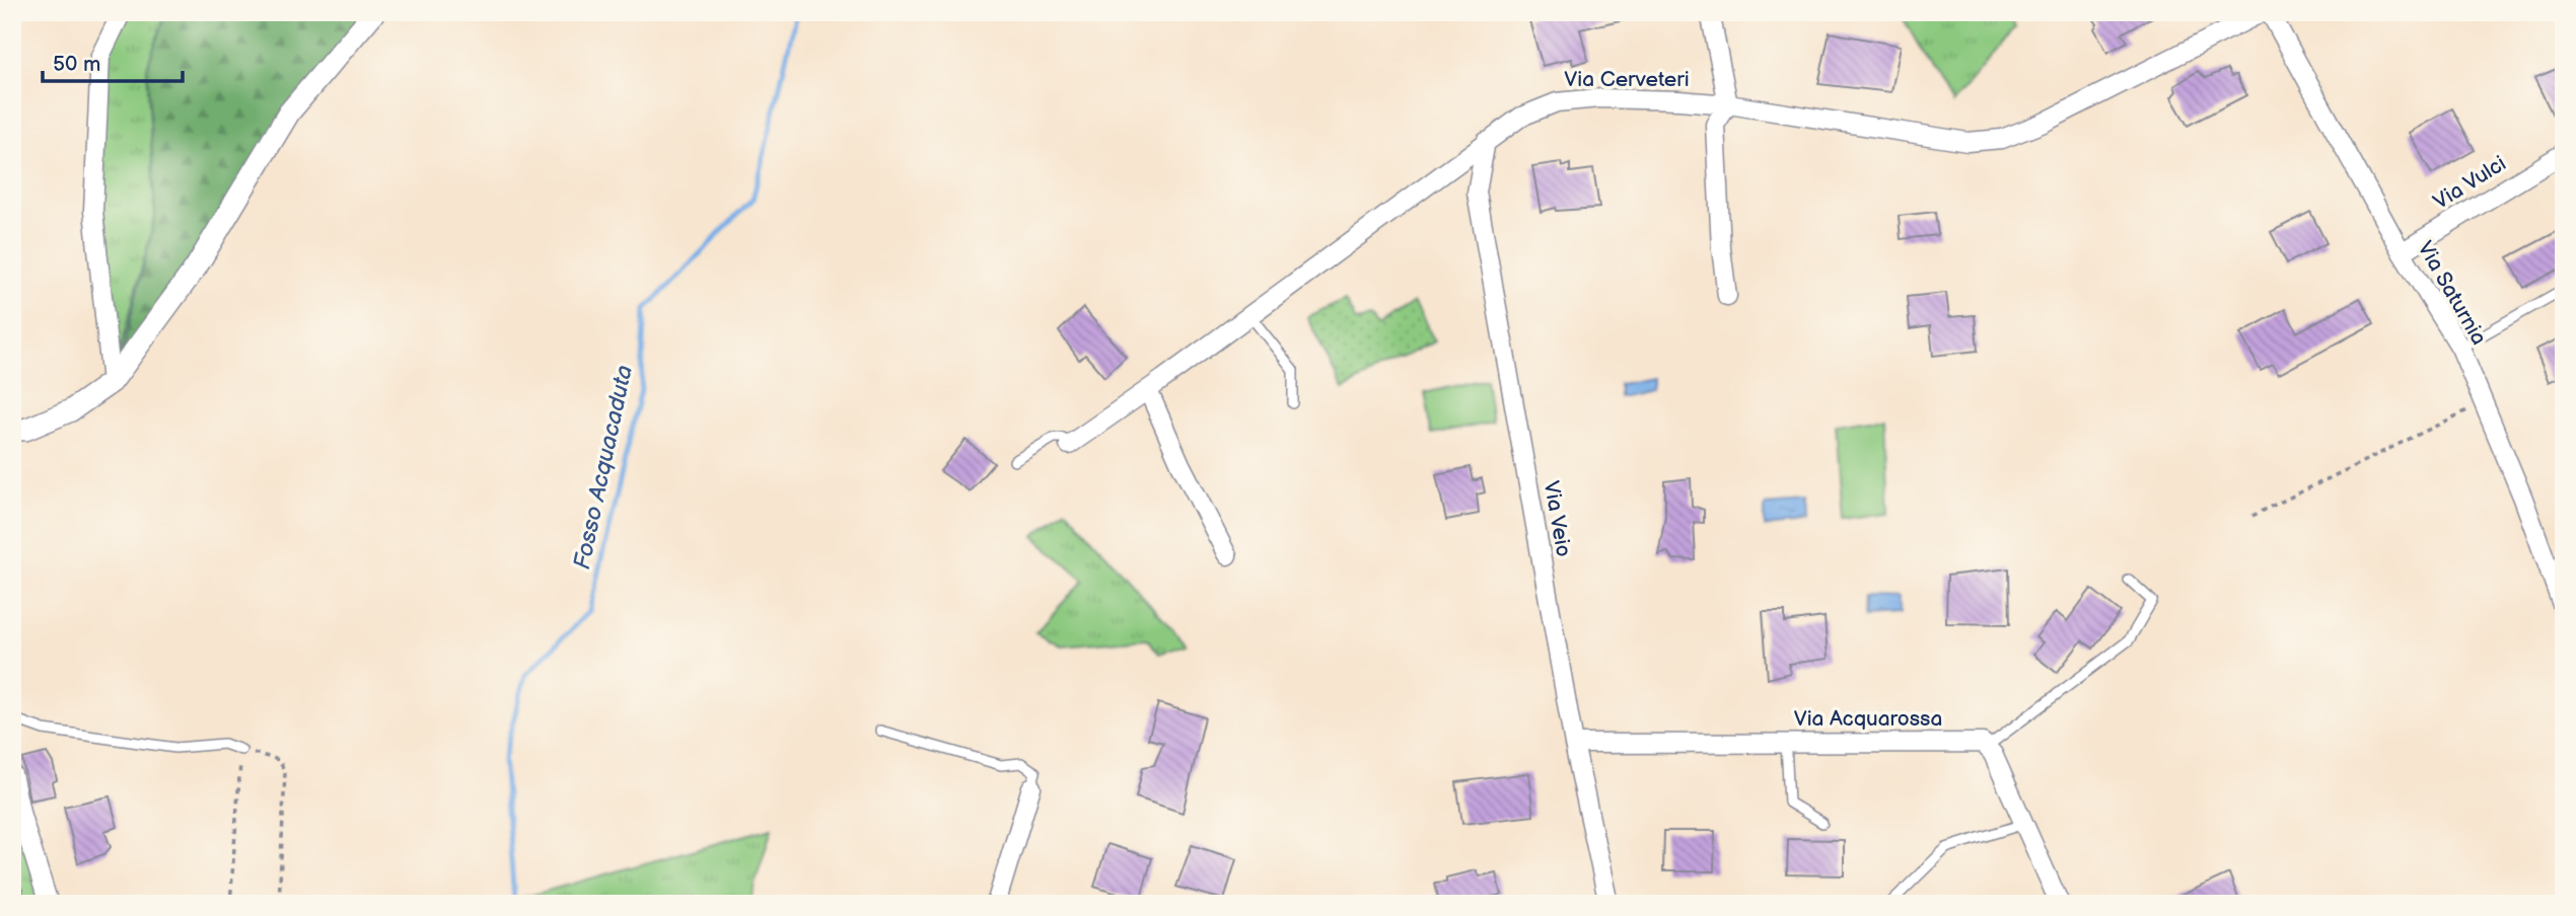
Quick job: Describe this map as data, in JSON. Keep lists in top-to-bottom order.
{
  "streets": {
    "street": [
      "Via Cerveteri",
      "Via Vulci",
      "Via Saturnia",
      "Via Veio",
      "Via Acquarossa"
    ]
  },
  "crossings": [
    ["Via Cerveteri", "Via Veio"],
    ["Via Vulci", "Via Saturnia"],
    ["Via Veio", "Via Acquarossa"]
  ],
  "water": ["Fosso Acquacaduta"],
  "scale_bar": "50 m"
}
